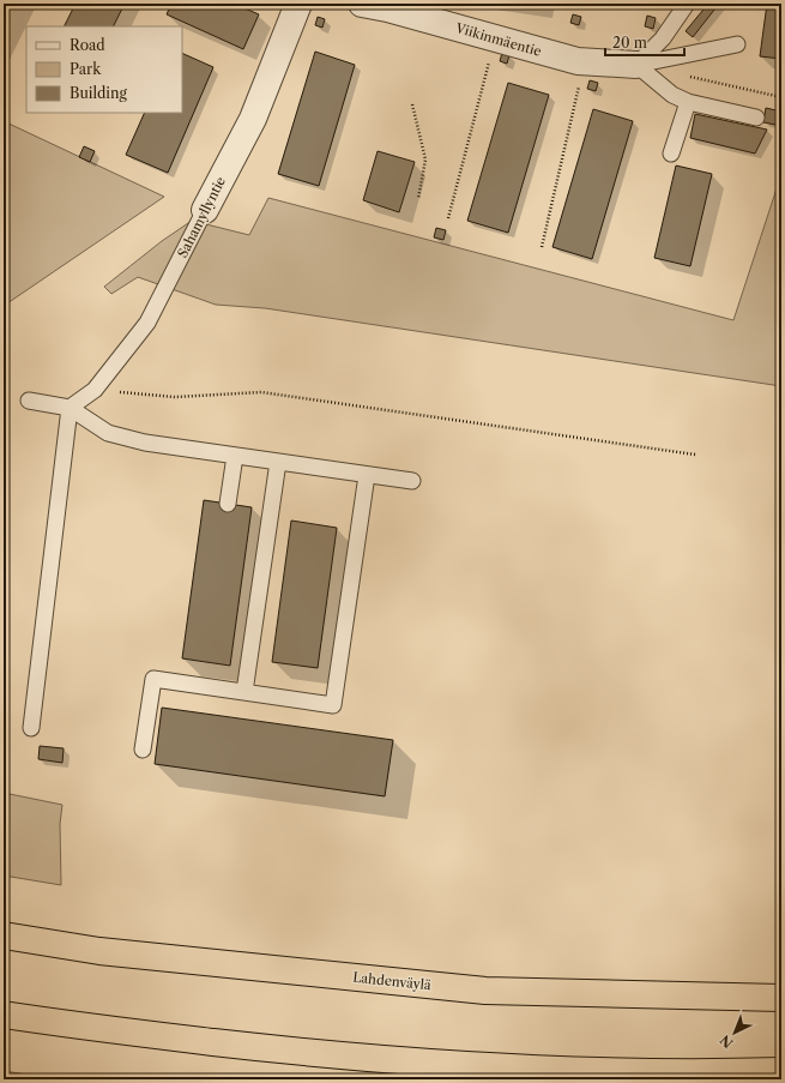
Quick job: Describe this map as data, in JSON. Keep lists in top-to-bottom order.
{
  "streets": {
    "highway": ["Lahdenväylä"],
    "street": ["Viikinmäentie", "Sahamyllyntie"]
  },
  "legend": ["Road", "Park", "Building"],
  "scale_bar": "20 m",
  "north": "bottom left"
}
